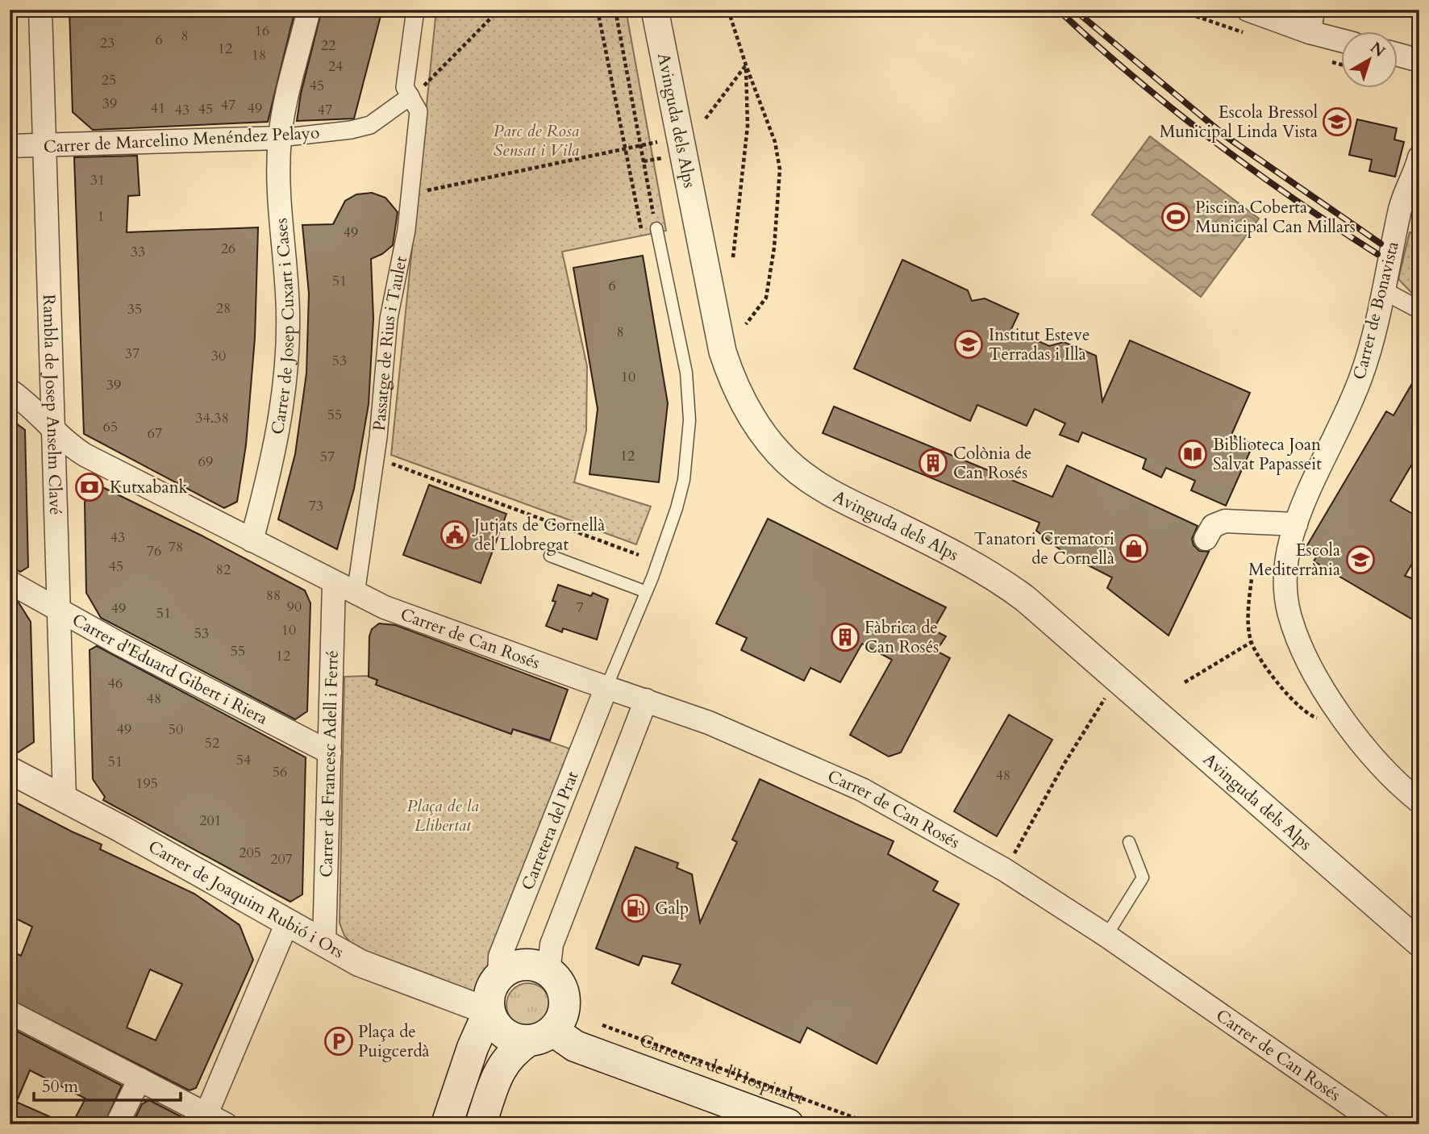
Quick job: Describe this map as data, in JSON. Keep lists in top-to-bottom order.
{
  "streets": {
    "main road": ["Carretera de l'Hospitalet"],
    "street": [
      "Avinguda dels Alps",
      "Carrer de Marcelino Menéndez Pelayo",
      "Carrer de Bonavista",
      "Carrer de Josep Cuxart i Cases",
      "Passatge de Rius i Taulet",
      "Rambla de Josep Anselm Clavé",
      "Carrer de Can Rosés",
      "Carrer d'Eduard Gibert i Riera",
      "Carrer de Francesc Adell i Ferré",
      "Carretera del Prat",
      "Carrer de Joaquim Rubió i Ors"
    ]
  },
  "crossings": [
    ["Carrer de Marcelino Menéndez Pelayo", "Carrer de Josep Cuxart i Cases"],
    ["Carrer de Marcelino Menéndez Pelayo", "Passatge de Rius i Taulet"],
    ["Carrer de Marcelino Menéndez Pelayo", "Rambla de Josep Anselm Clavé"],
    ["Carrer de Josep Cuxart i Cases", "Carrer de Can Rosés"],
    ["Passatge de Rius i Taulet", "Carrer de Can Rosés"],
    ["Rambla de Josep Anselm Clavé", "Carrer de Can Rosés"],
    ["Rambla de Josep Anselm Clavé", "Carrer d'Eduard Gibert i Riera"],
    ["Rambla de Josep Anselm Clavé", "Carrer de Joaquim Rubió i Ors"],
    ["Carrer de Can Rosés", "Carrer de Francesc Adell i Ferré"],
    ["Carrer de Can Rosés", "Carretera del Prat"],
    ["Carrer d'Eduard Gibert i Riera", "Carrer de Francesc Adell i Ferré"],
    ["Carrer de Francesc Adell i Ferré", "Carrer de Joaquim Rubió i Ors"],
    ["Carretera del Prat", "Carrer de Joaquim Rubió i Ors"],
    ["Carretera del Prat", "Carretera de l'Hospitalet"],
    ["Carrer de Joaquim Rubió i Ors", "Carretera de l'Hospitalet"]
  ],
  "parks": ["Parc de Rosa Sensat i Vila", "Plaça de la Llibertat"],
  "places": {
    "school or university": ["Escola Bressol Municipal Linda Vista", "Institut Esteve Terradas i Illa", "Escola Mediterrània"],
    "sports": ["Piscina Coberta Municipal Can Millars"],
    "library": ["Biblioteca Joan Salvat Papasseit"],
    "building": ["Colònia de Can Rosés", "Fàbrica de Can Rosés"],
    "bank": ["Kutxabank"],
    "public building": ["Jutjats de Cornellà del Llobregat"],
    "shop": ["Tanatori Crematori de Cornellà"],
    "fuel station": ["Galp"],
    "parking": ["Plaça de Puigcerdà"]
  },
  "house_numbers": [
    "16",
    "8",
    "6",
    "23",
    "22",
    "12",
    "18",
    "24",
    "25",
    "45",
    "39",
    "47",
    "41",
    "49",
    "45",
    "43",
    "47",
    "31",
    "1",
    "49",
    "26",
    "33",
    "51",
    "6",
    "28",
    "35",
    "8",
    "37",
    "30",
    "53",
    "10",
    "39",
    "55",
    "34.38",
    "65",
    "67",
    "12",
    "57",
    "69",
    "73",
    "43",
    "78",
    "76",
    "45",
    "82",
    "88",
    "90",
    "7",
    "49",
    "51",
    "10",
    "53",
    "55",
    "12",
    "46",
    "48",
    "49",
    "50",
    "52",
    "54",
    "51",
    "56",
    "48",
    "195",
    "201",
    "205",
    "207"
  ],
  "scale_bar": "50 m",
  "north": "top right"
}
